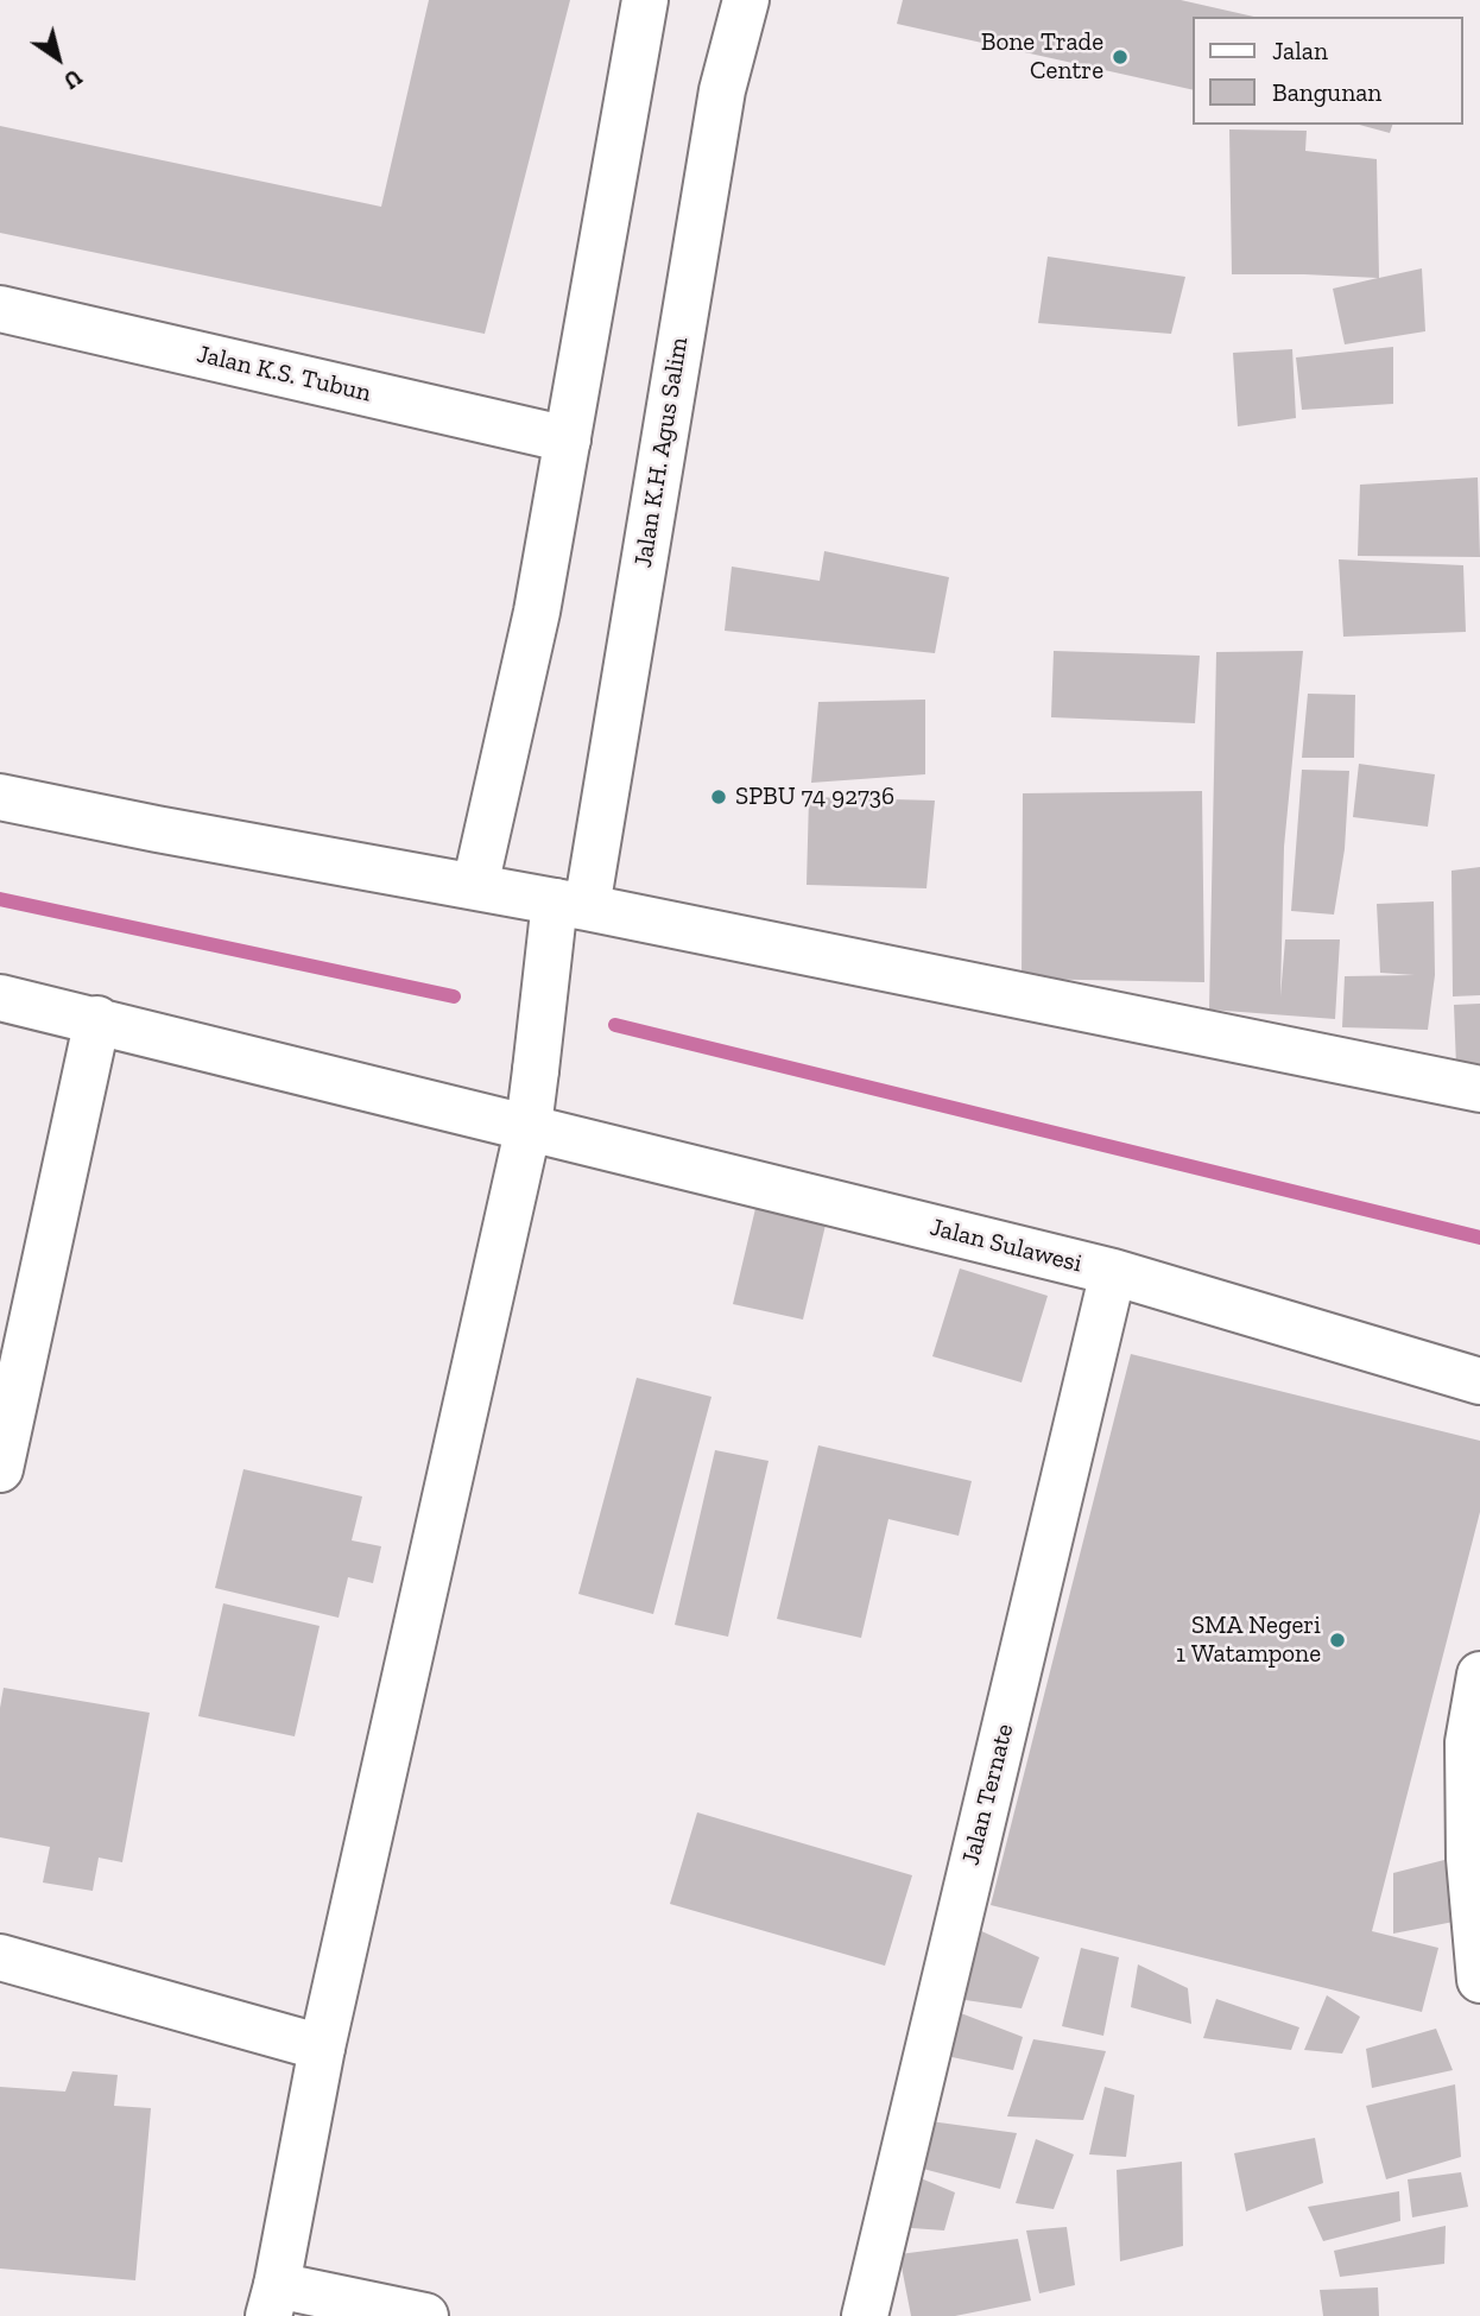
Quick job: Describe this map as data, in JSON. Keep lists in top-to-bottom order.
{
  "streets": {
    "street": [
      "Jalan K.S. Tubun",
      "Jalan K.H. Agus Salim",
      "Jalan Sulawesi",
      "Jalan Ternate"
    ]
  },
  "crossings": [
    ["Jalan K.H. Agus Salim", "Jalan Sulawesi"],
    ["Jalan Sulawesi", "Jalan Ternate"]
  ],
  "places": ["Bone Trade Centre", "SPBU 74 92736", "SMA Negeri 1 Watampone"],
  "legend": ["Jalan", "Bangunan"],
  "north": "bottom right"
}
